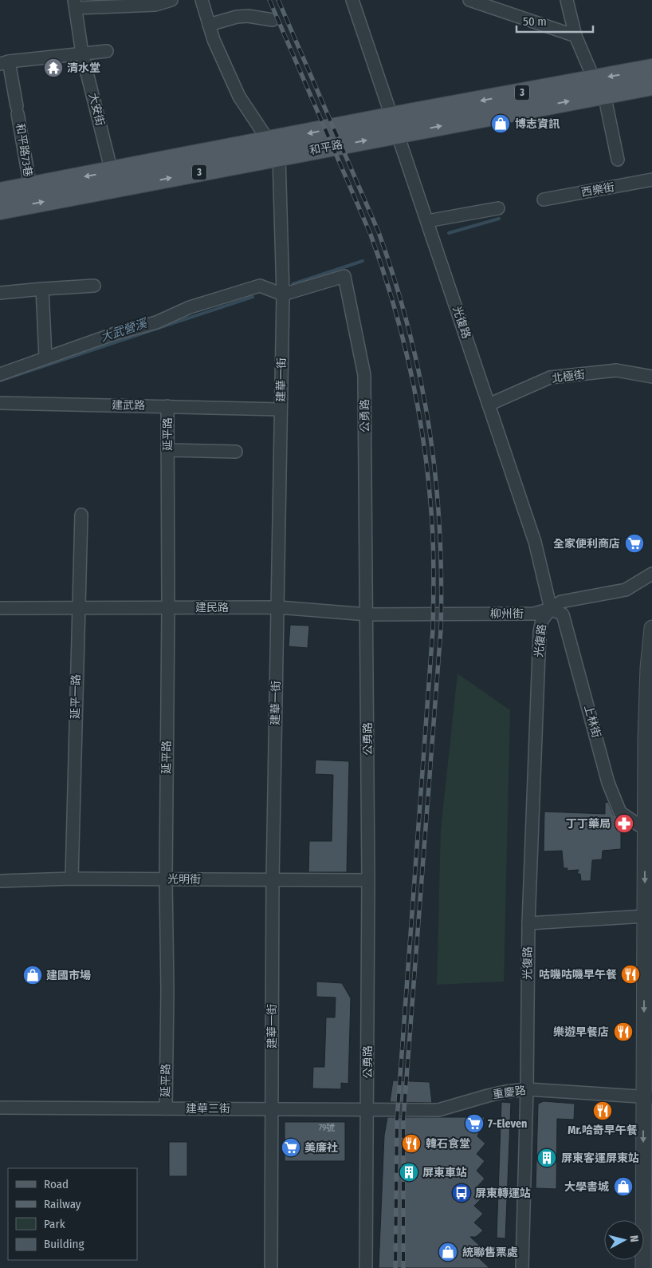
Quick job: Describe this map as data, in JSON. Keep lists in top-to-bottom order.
{
  "streets": {
    "main road": ["3", "和平路"],
    "street": [
      "大安街",
      "和平路73巷",
      "西樂街",
      "光復路",
      "北極街",
      "建華一街",
      "建武路",
      "公勇路",
      "延平路",
      "建民路",
      "柳州街",
      "延平一路",
      "上林街",
      "光明街",
      "重慶路",
      "建華三街"
    ]
  },
  "crossings": [
    ["大安街", "和平路"],
    ["和平路", "和平路73巷"],
    ["和平路", "光復路"],
    ["和平路", "建華一街"],
    ["光復路", "北極街"],
    ["光復路", "柳州街"],
    ["光復路", "上林街"],
    ["光復路", "重慶路"],
    ["建華一街", "建武路"],
    ["建華一街", "公勇路"],
    ["建華一街", "建民路"],
    ["建華一街", "光明街"],
    ["建華一街", "建華三街"],
    ["建武路", "延平路"],
    ["公勇路", "建民路"],
    ["公勇路", "光明街"],
    ["公勇路", "重慶路"],
    ["公勇路", "建華三街"],
    ["延平路", "建民路"],
    ["延平路", "光明街"],
    ["延平路", "建華三街"],
    ["建民路", "柳州街"],
    ["建民路", "延平一路"],
    ["柳州街", "上林街"],
    ["延平一路", "光明街"],
    ["重慶路", "建華三街"]
  ],
  "water": ["大武營溪"],
  "places": {
    "temple": ["清水堂"],
    "shop": [
      "博志資訊",
      "建國市場",
      "大學書城",
      "統聯售票處"
    ],
    "supermarket": ["全家便利商店", "7-Eleven", "美廉社"],
    "pharmacy": ["丁丁藥局"],
    "restaurant": [
      "咕嘰咕嘰早午餐",
      "樂遊早餐店",
      "Mr.哈奇早午餐",
      "韓石食堂"
    ],
    "building": ["屏東客運屏東站", "屏東車站"],
    "bus stop": ["屏東轉運站"]
  },
  "house_numbers": ["79號"],
  "legend": [
    "Road",
    "Railway",
    "Park",
    "Building"
  ],
  "scale_bar": "50 m",
  "north": "right"
}
